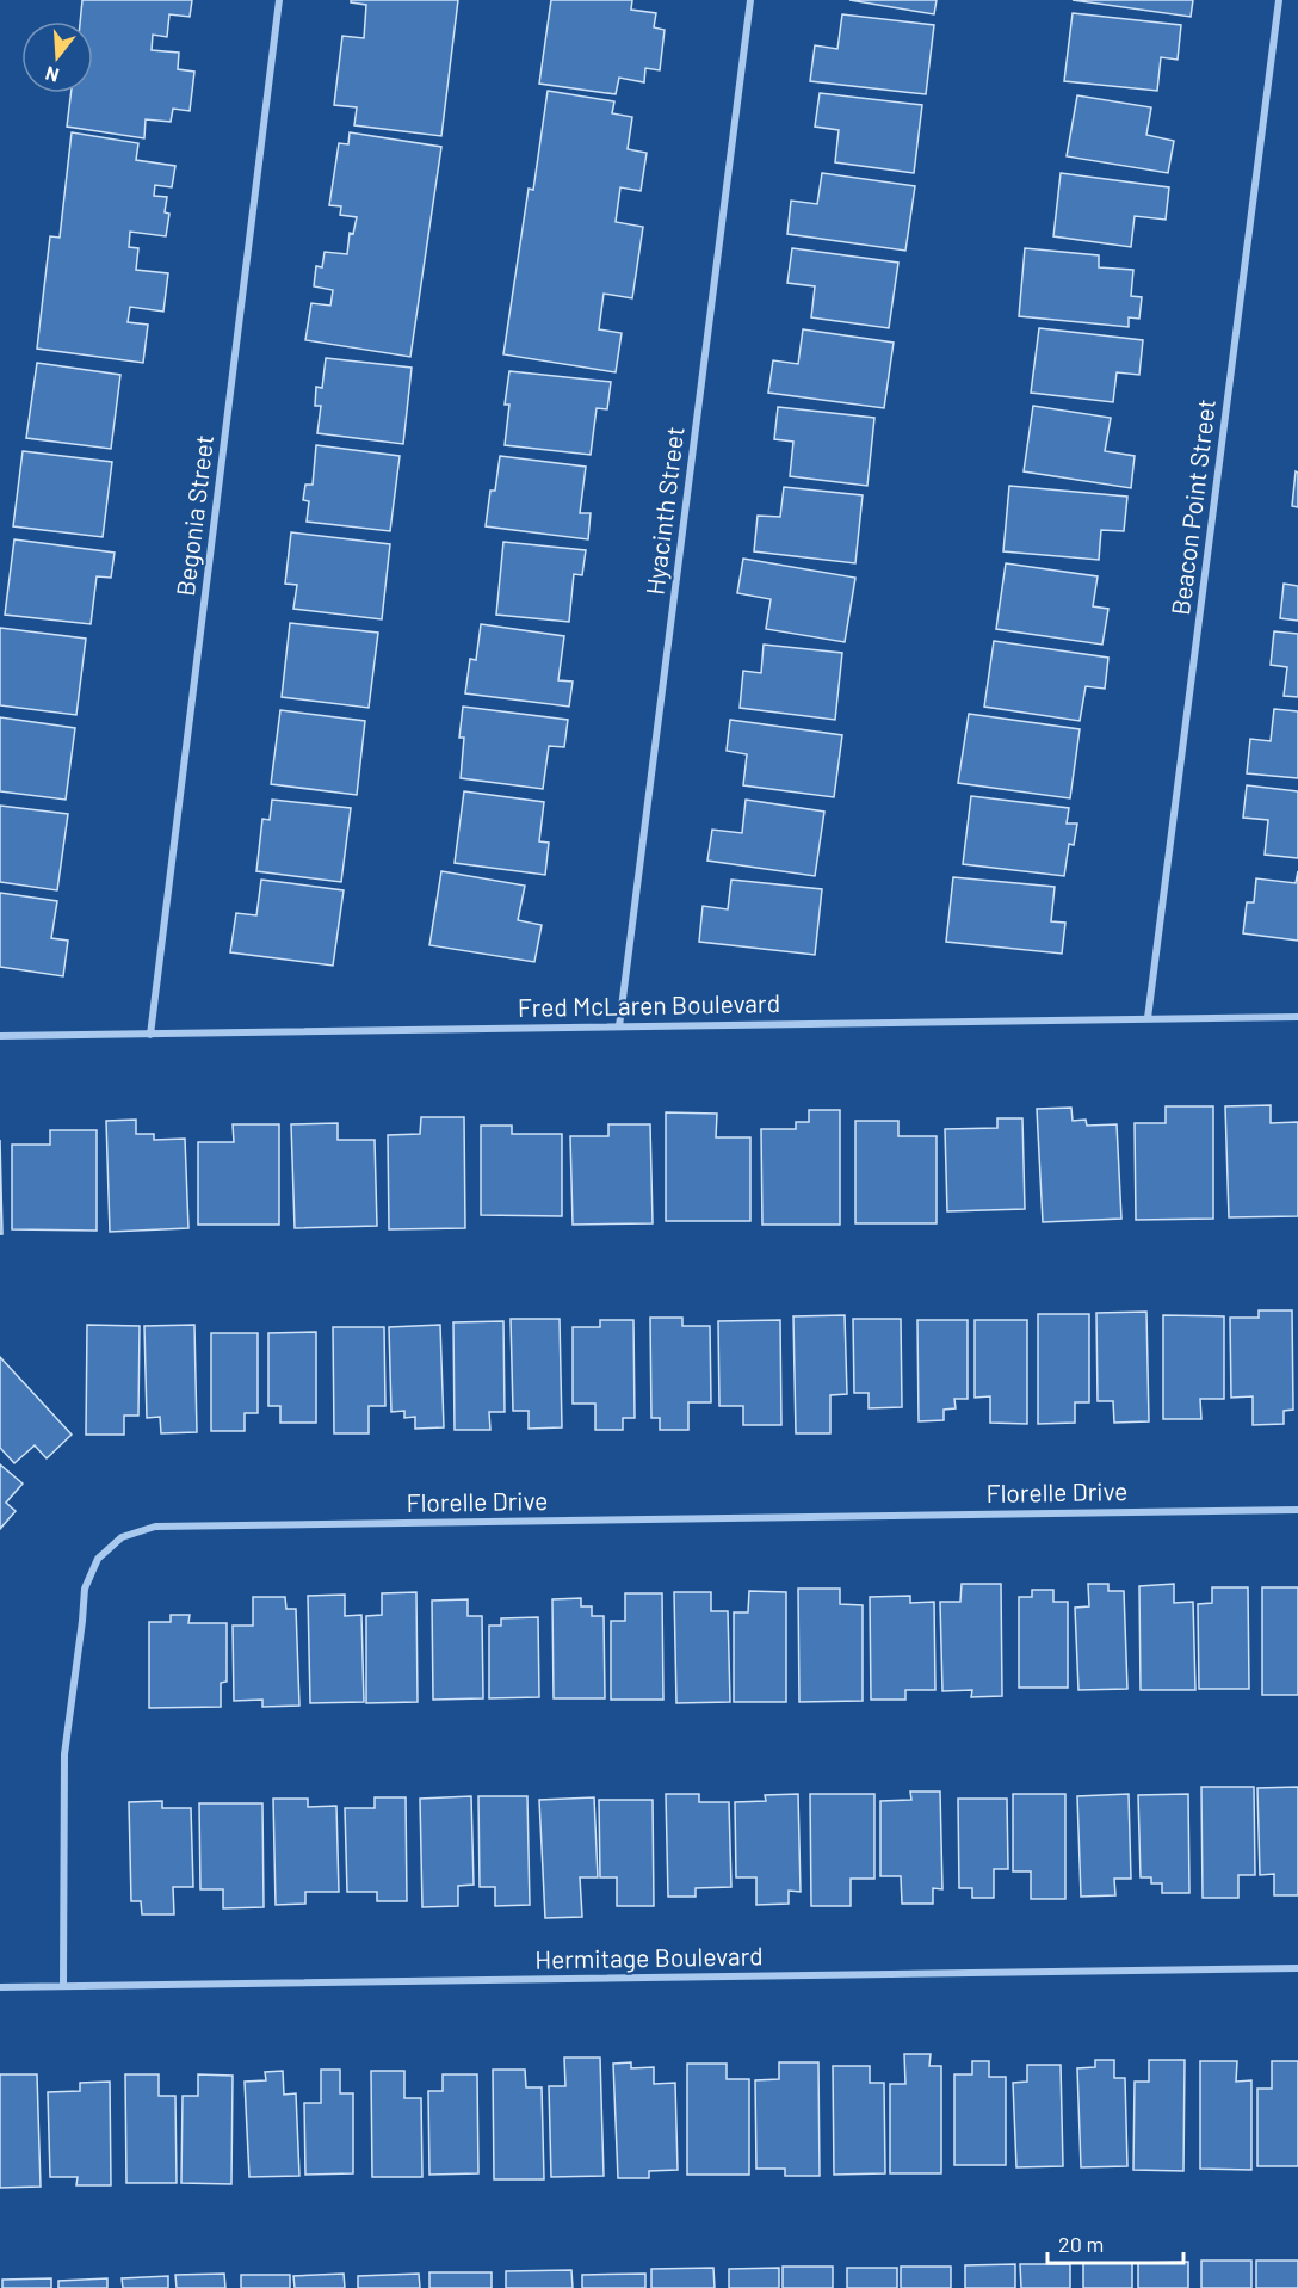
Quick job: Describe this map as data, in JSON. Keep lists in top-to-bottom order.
{
  "streets": {
    "street": [
      "Beacon Point Street",
      "Hyacinth Street",
      "Begonia Street",
      "Fred McLaren Boulevard",
      "Florelle Drive",
      "Hermitage Boulevard"
    ]
  },
  "crossings": [
    ["Beacon Point Street", "Fred McLaren Boulevard"],
    ["Hyacinth Street", "Fred McLaren Boulevard"],
    ["Begonia Street", "Fred McLaren Boulevard"],
    ["Florelle Drive", "Hermitage Boulevard"]
  ],
  "scale_bar": "20 m",
  "north": "bottom"
}
